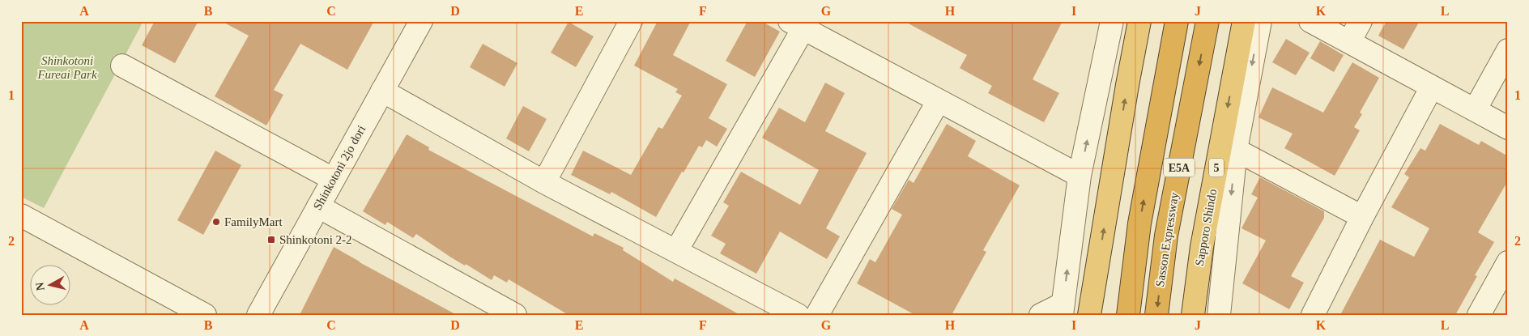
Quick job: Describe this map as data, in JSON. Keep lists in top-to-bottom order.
{
  "streets": {
    "highway": [
      "E5A",
      "5",
      "Sapporo Shindo",
      "Sasson Expressway"
    ],
    "street": ["Shinkotoni 2jo dori"]
  },
  "parks": ["Shinkotoni Fureai Park"],
  "places": {
    "other": ["FamilyMart"],
    "transit": ["Shinkotoni 2-2"]
  },
  "north": "left",
  "grid": {
    "columns": [
      "A",
      "B",
      "C",
      "D",
      "E",
      "F",
      "G",
      "H",
      "I",
      "J",
      "K",
      "L"
    ],
    "rows": ["1", "2"]
  }
}
